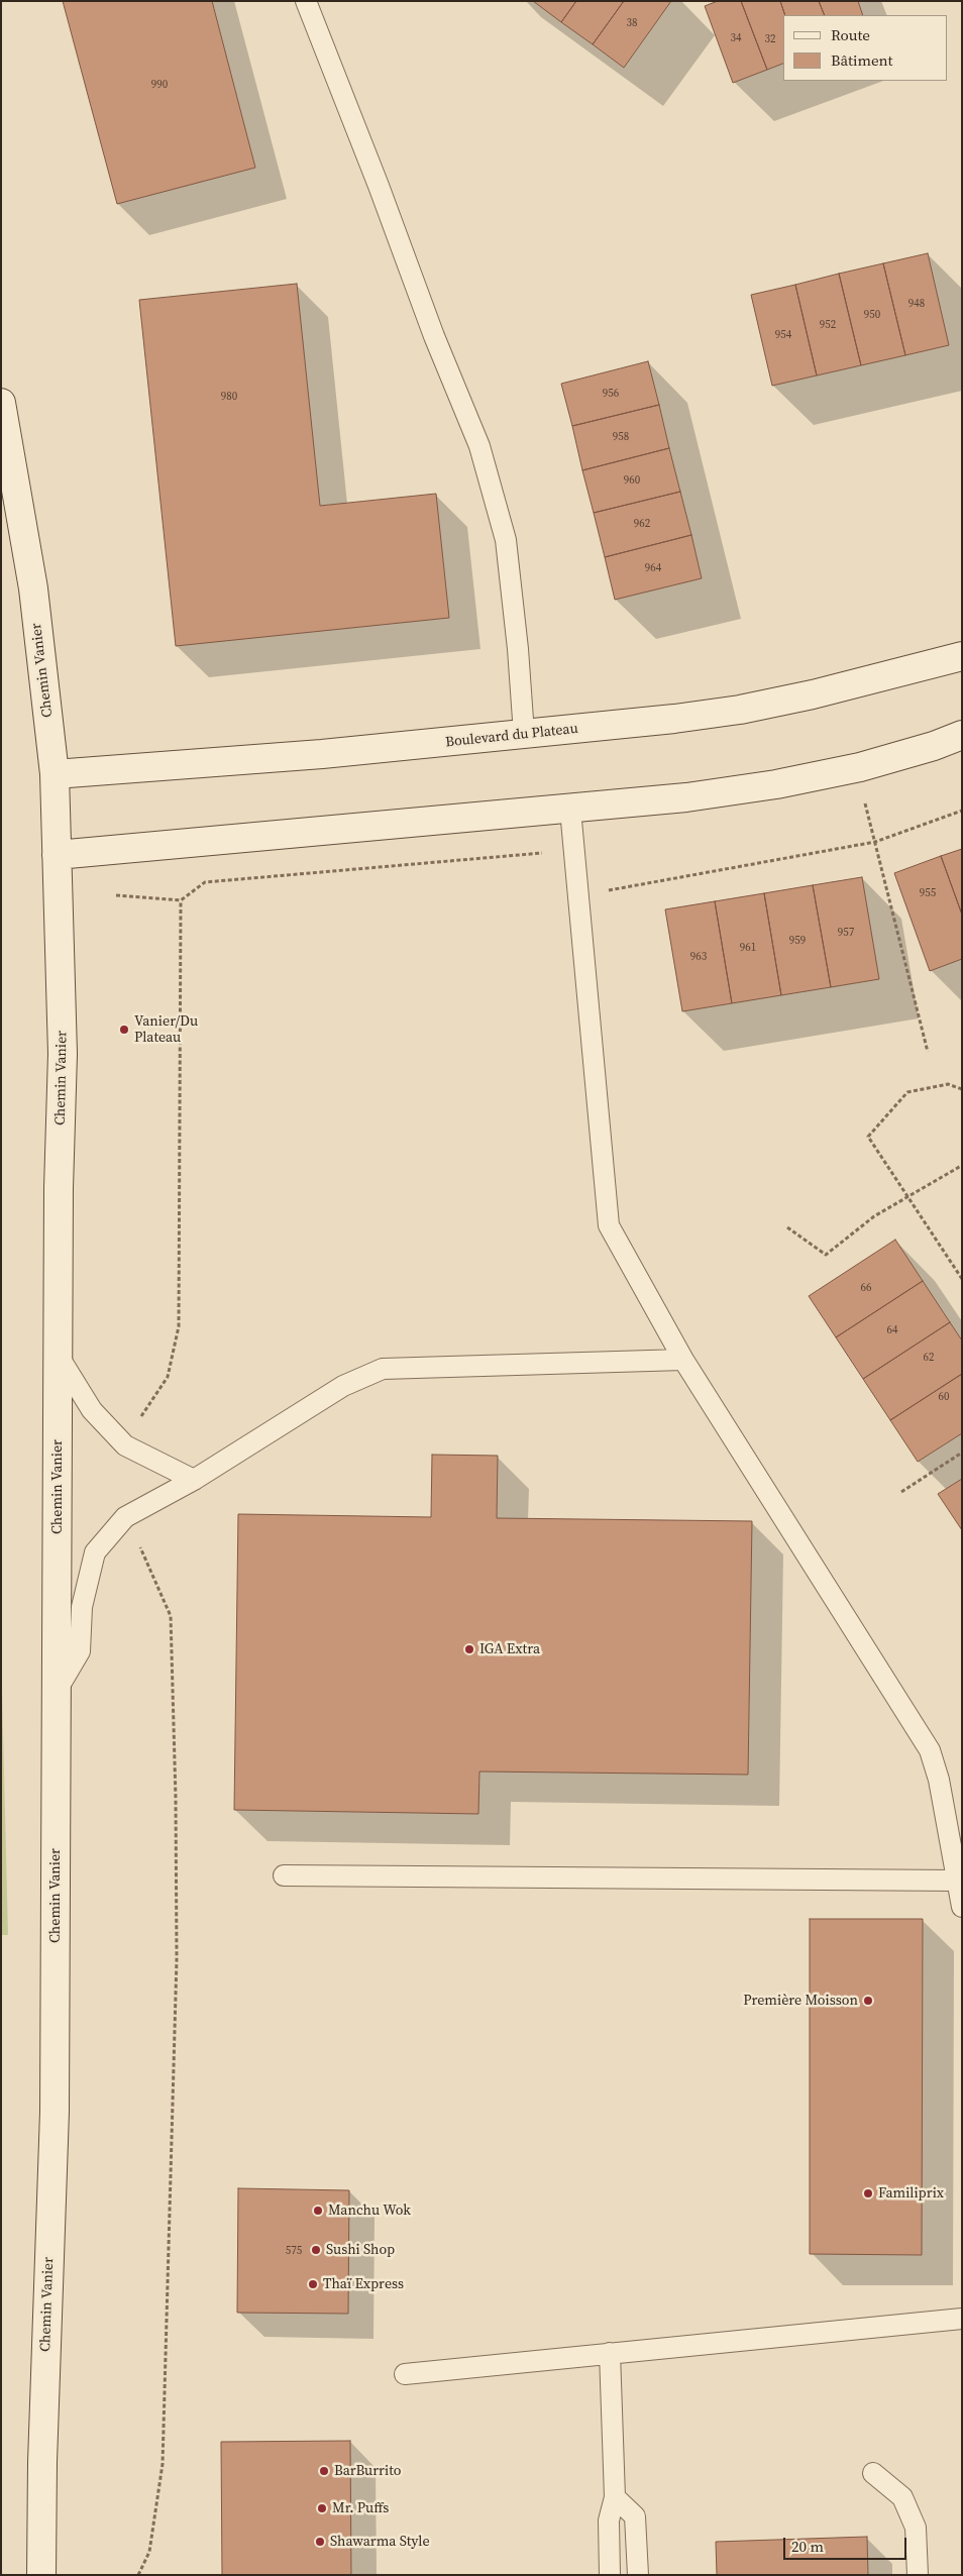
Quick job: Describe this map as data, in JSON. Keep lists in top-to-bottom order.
{
  "streets": {
    "main road": ["Chemin Vanier", "Boulevard du Plateau"]
  },
  "crossings": [
    ["Chemin Vanier", "Boulevard du Plateau"]
  ],
  "places": [
    "Vanier/Du Plateau",
    "IGA Extra",
    "Première Moisson",
    "Familiprix",
    "Manchu Wok",
    "Sushi Shop",
    "Thaï Express",
    "BarBurrito",
    "Mr. Puffs",
    "Shawarma Style"
  ],
  "house_numbers": [
    "38",
    "34",
    "32",
    "990",
    "948",
    "950",
    "952",
    "954",
    "956",
    "980",
    "958",
    "960",
    "962",
    "964",
    "955",
    "957",
    "959",
    "961",
    "963",
    "66",
    "64",
    "62",
    "60",
    "575"
  ],
  "legend": ["Route", "Bâtiment"],
  "scale_bar": "20 m"
}
